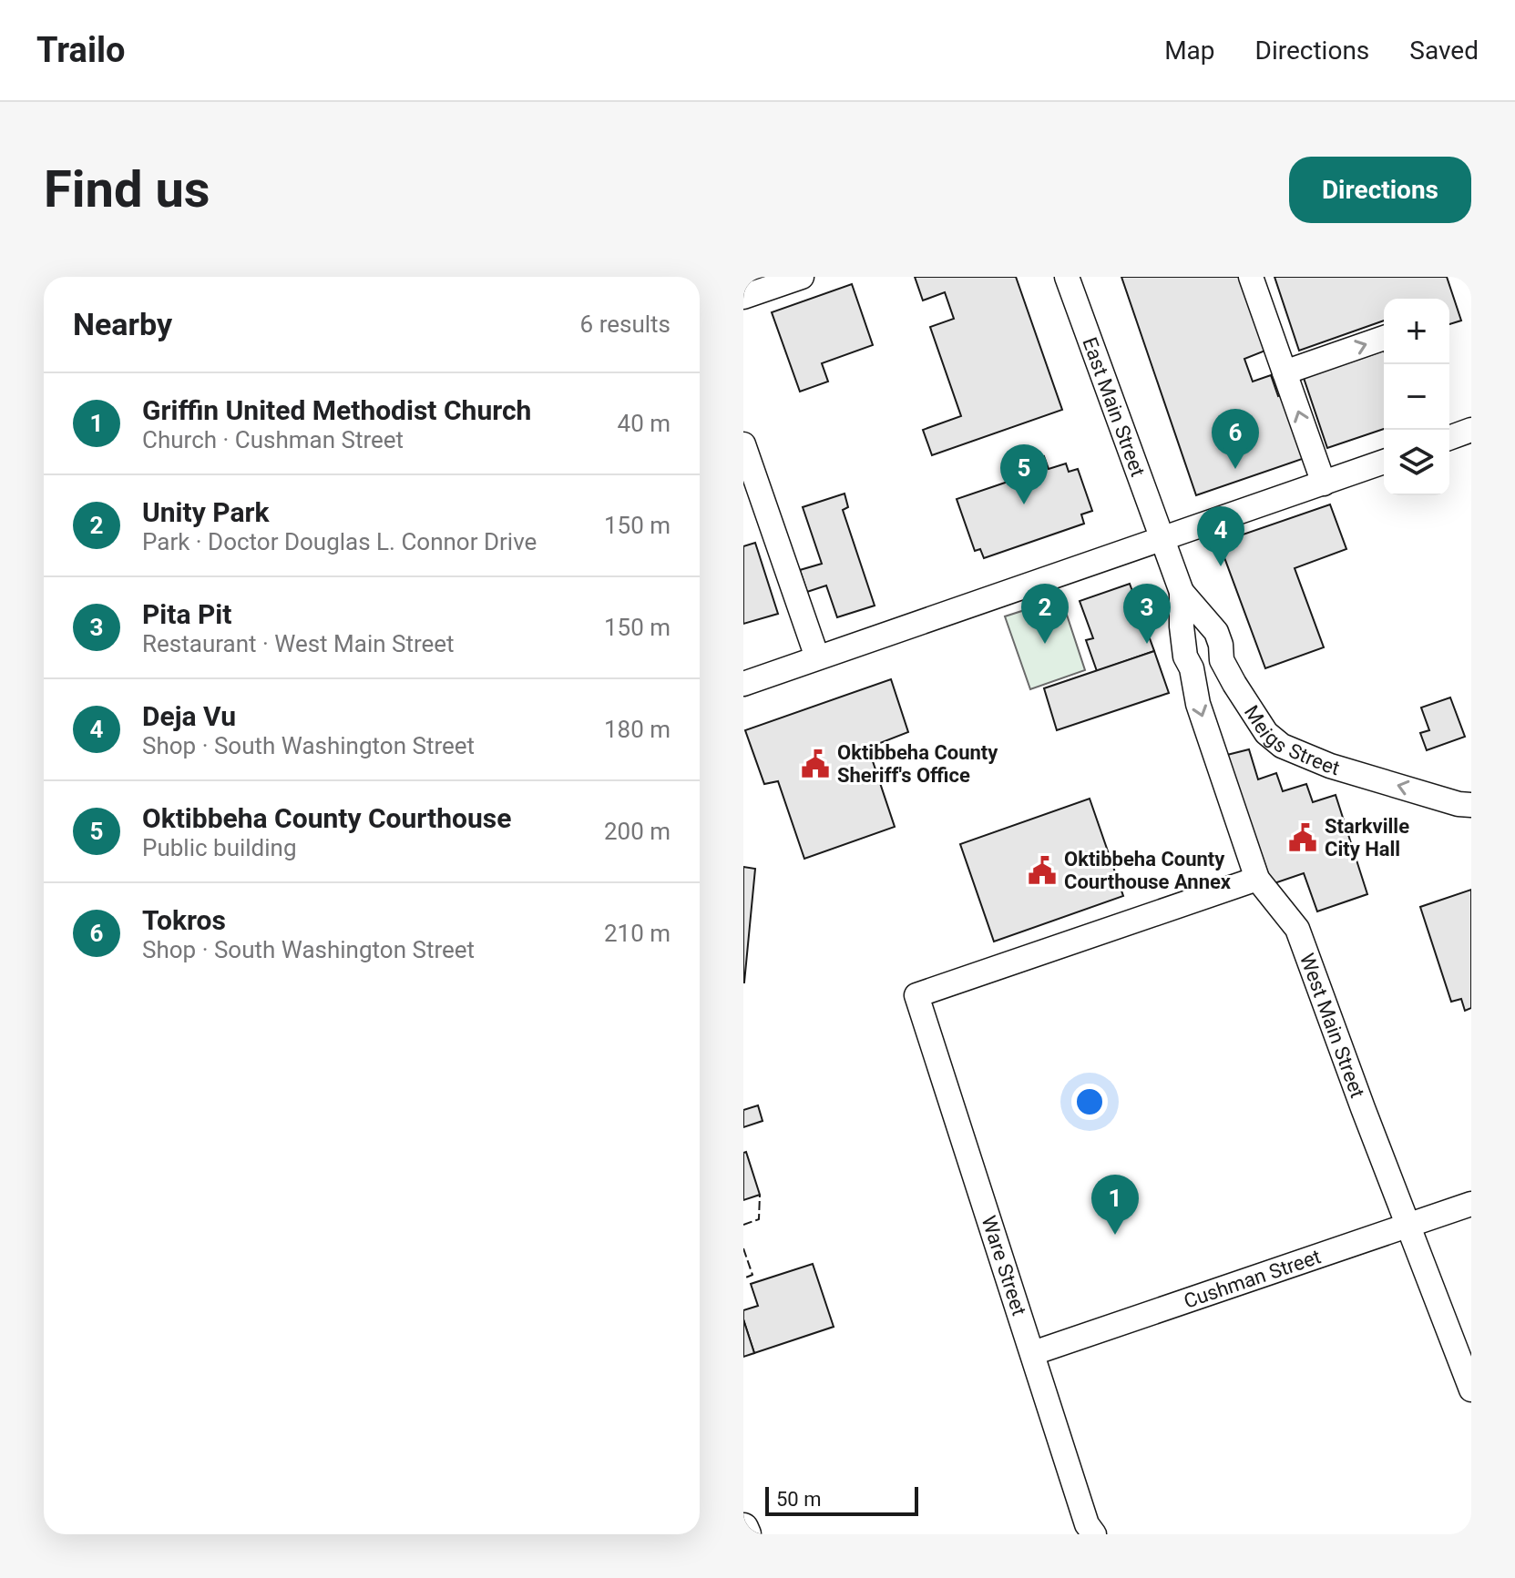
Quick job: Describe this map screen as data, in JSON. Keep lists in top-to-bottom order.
{
  "streets": {
    "street": [
      "East Main Street",
      "Meigs Street",
      "West Main Street",
      "Ware Street",
      "Cushman Street"
    ]
  },
  "crossings": [
    ["East Main Street", "West Main Street"],
    ["Meigs Street", "West Main Street"],
    ["West Main Street", "Ware Street"],
    ["West Main Street", "Cushman Street"],
    ["Ware Street", "Cushman Street"]
  ],
  "one_way": ["Meigs Street"],
  "places": {
    "public building": ["Oktibbeha County Sheriff's Office", "Starkville City Hall", "Oktibbeha County Courthouse Annex"]
  },
  "scale_bar": "50 m",
  "page": {
    "header": "Trailo",
    "nav": ["Map", "Directions", "Saved"],
    "buttons": "Directions",
    "title": "Find us",
    "heading": ["Nearby", "6 results"],
    "map_buttons": ["+", "−"],
    "list": [
      {
        "mark": "1",
        "name": "Griffin United Methodist Church",
        "note": "Church · Cushman Street",
        "value": "40 m"
      },
      {
        "mark": "2",
        "name": "Unity Park",
        "note": "Park · Doctor Douglas L. Connor Drive",
        "value": "150 m"
      },
      {
        "mark": "3",
        "name": "Pita Pit",
        "note": "Restaurant · West Main Street",
        "value": "150 m"
      },
      {
        "mark": "4",
        "name": "Deja Vu",
        "note": "Shop · South Washington Street",
        "value": "180 m"
      },
      {
        "mark": "5",
        "name": "Oktibbeha County Courthouse",
        "note": "Public building",
        "value": "200 m"
      },
      {
        "mark": "6",
        "name": "Tokros",
        "note": "Shop · South Washington Street",
        "value": "210 m"
      }
    ],
    "pins": [
      "6",
      "5",
      "4",
      "2",
      "3",
      "1"
    ],
    "scale": "50 m"
  }
}
